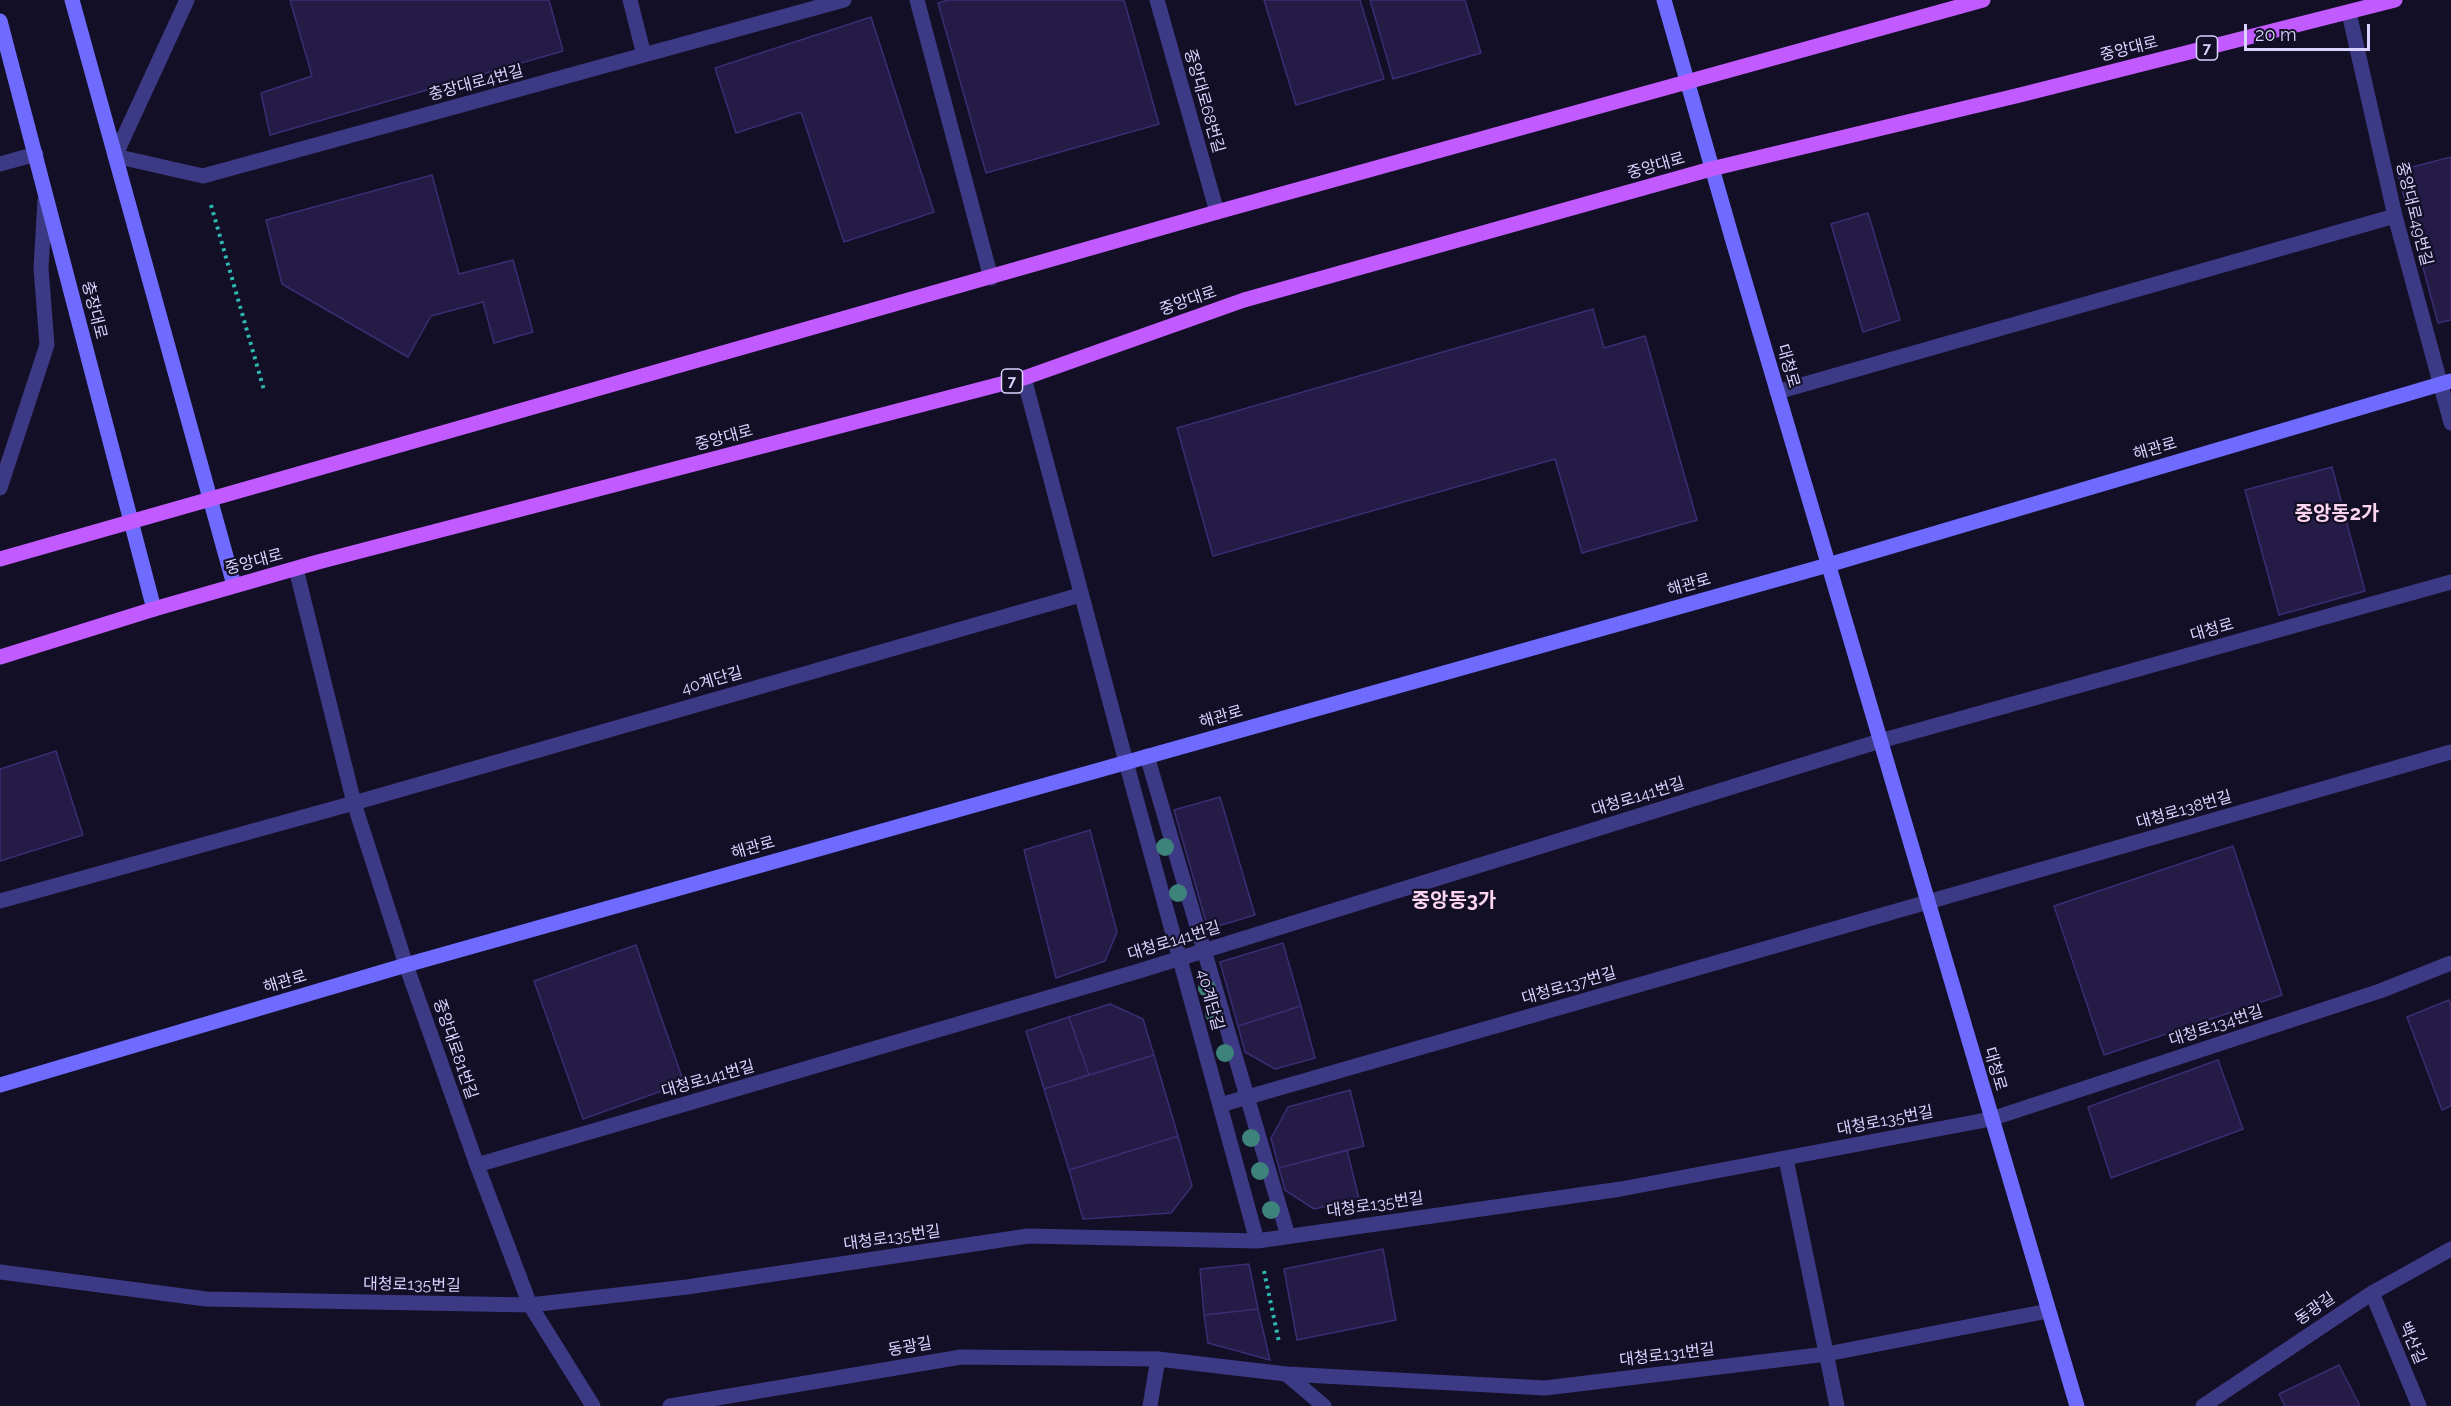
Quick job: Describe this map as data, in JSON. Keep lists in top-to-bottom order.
{
  "streets": {
    "main road": [
      "7",
      "중앙대로",
      "충장대로",
      "대청로",
      "해관로"
    ],
    "street": [
      "충장대로4번길",
      "중앙대로68번길",
      "중앙대로49번길",
      "40계단길",
      "대청로141번길",
      "대청로138번길",
      "대청로137번길",
      "대청로134번길",
      "중앙대로81번길",
      "대청로135번길",
      "동광길",
      "백산길",
      "대청로131번길"
    ]
  },
  "crossings": [
    ["중앙대로", "중앙대로49번길"],
    ["중앙대로", "충장대로"],
    ["중앙대로", "대청로"],
    ["중앙대로", "40계단길"],
    ["중앙대로", "중앙대로81번길"],
    ["중앙대로49번길", "해관로"],
    ["대청로", "해관로"],
    ["대청로", "대청로141번길"],
    ["대청로", "대청로138번길"],
    ["대청로", "대청로137번길"],
    ["대청로", "대청로134번길"],
    ["대청로", "대청로135번길"],
    ["대청로", "대청로131번길"],
    ["해관로", "40계단길"],
    ["해관로", "중앙대로81번길"],
    ["40계단길", "대청로141번길"],
    ["40계단길", "대청로137번길"],
    ["40계단길", "중앙대로81번길"],
    ["40계단길", "대청로135번길"],
    ["대청로141번길", "중앙대로81번길"],
    ["대청로138번길", "대청로137번길"],
    ["대청로134번길", "대청로135번길"],
    ["중앙대로81번길", "대청로135번길"],
    ["동광길", "백산길"],
    ["동광길", "대청로131번길"]
  ],
  "districts": ["중앙동2가", "중앙동3가"],
  "scale_bar": "20 m"
}
